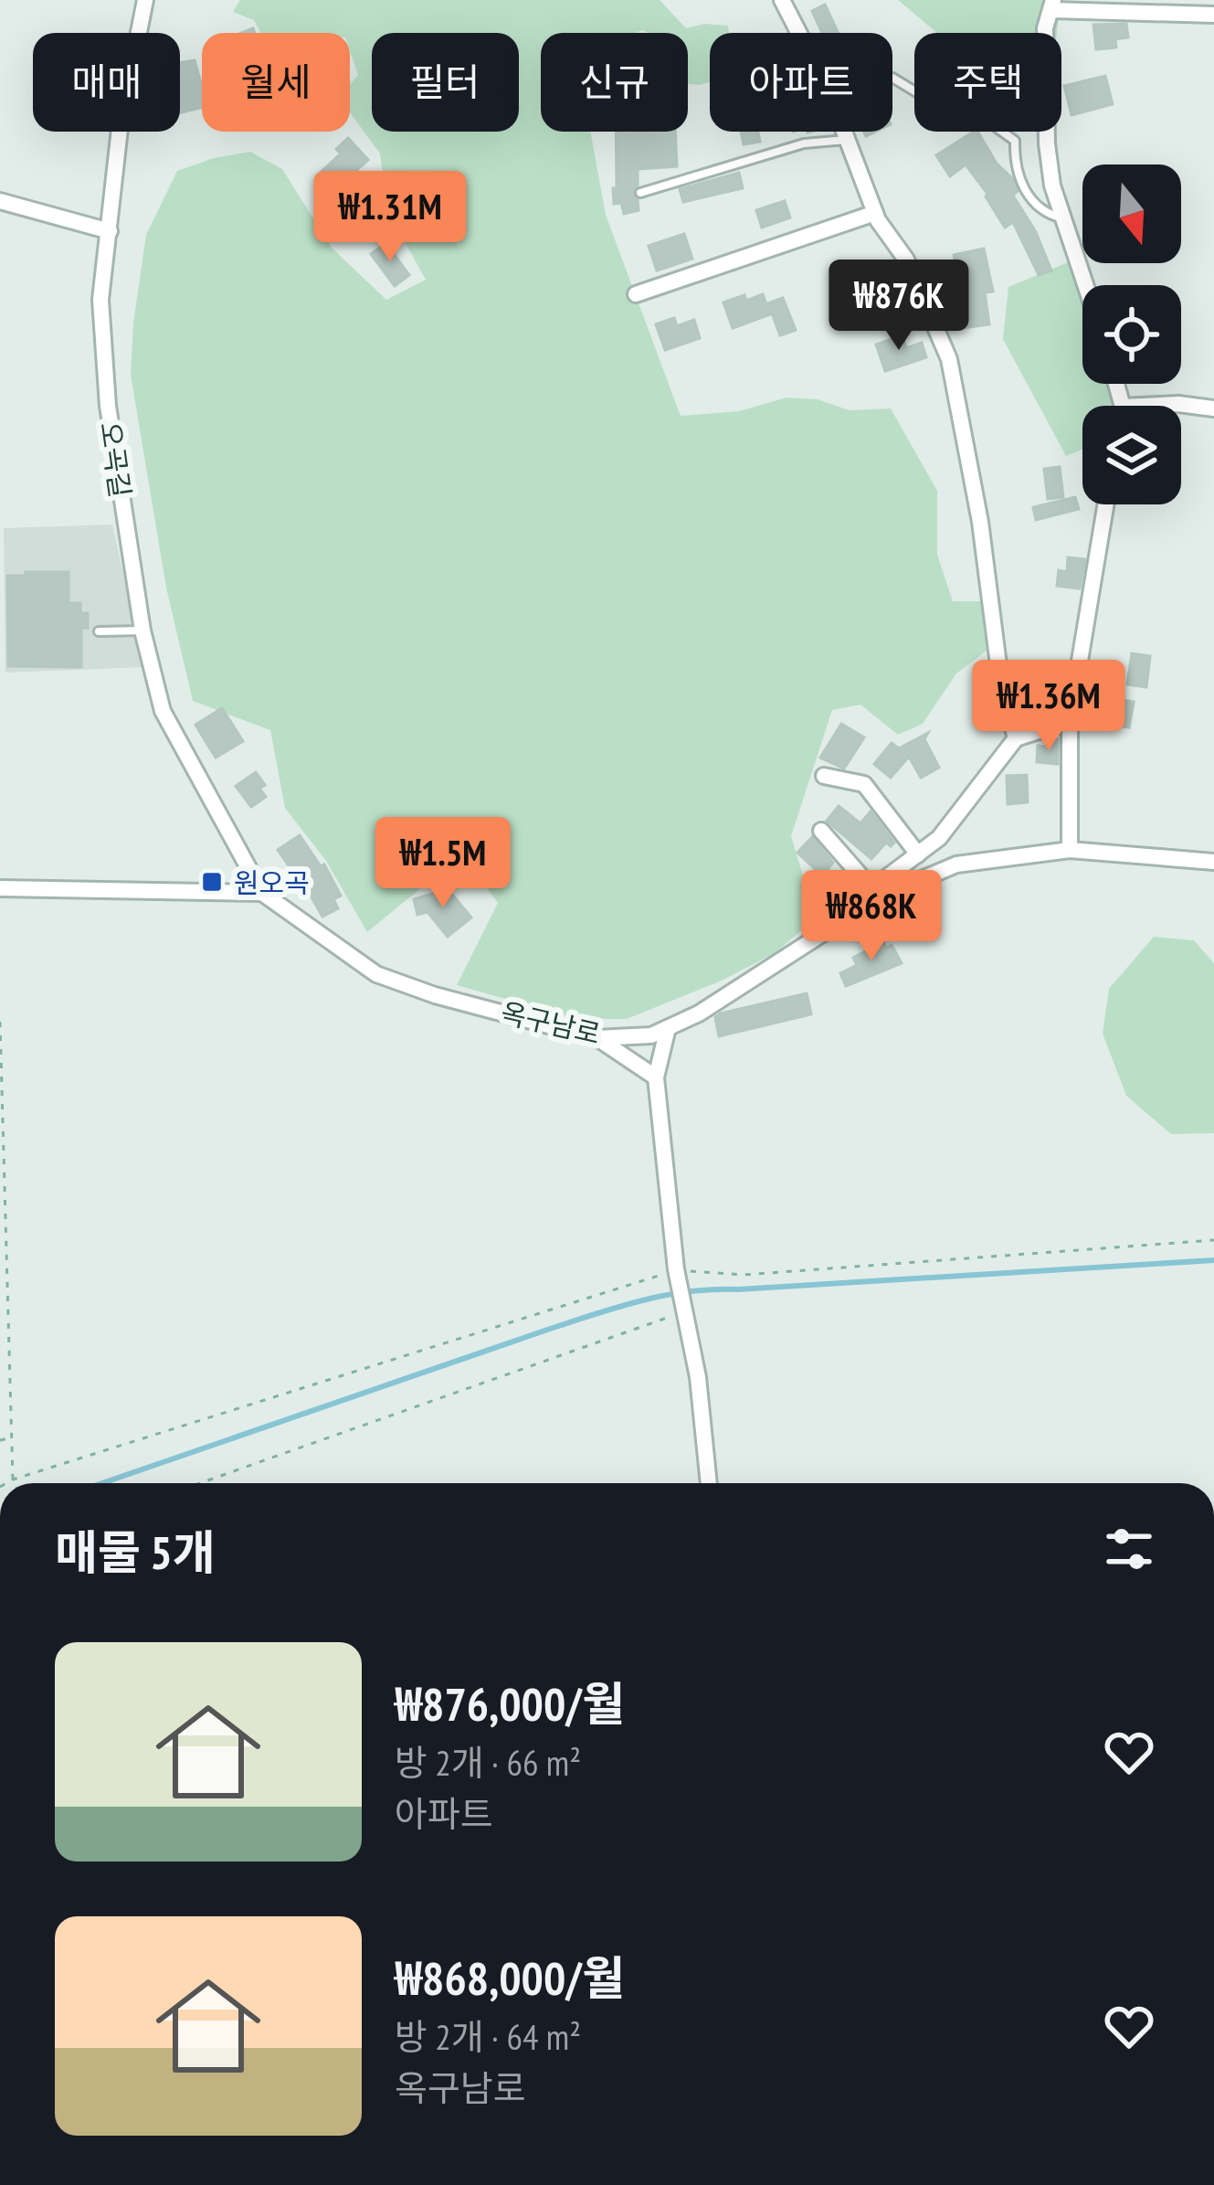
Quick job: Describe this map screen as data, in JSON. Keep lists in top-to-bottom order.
{
  "streets": {
    "street": ["오곡길", "옥구남로"]
  },
  "crossings": [
    ["오곡길", "옥구남로"]
  ],
  "places": {
    "transit": ["원오곡"]
  },
  "north": "bottom",
  "page": {
    "chip": [
      "매매",
      "월세",
      "필터",
      "신규",
      "아파트",
      "주택"
    ],
    "price": [
      "₩1.31M",
      "₩876K",
      "₩1.36M",
      "₩1.5M",
      "₩868K"
    ],
    "heading": "매물 5개",
    "list": [
      {
        "name": "₩876,000/월",
        "note": "방 2개 · 66 m² · 아파트"
      },
      {
        "name": "₩868,000/월",
        "note": "방 2개 · 64 m² · 옥구남로"
      }
    ]
  }
}
